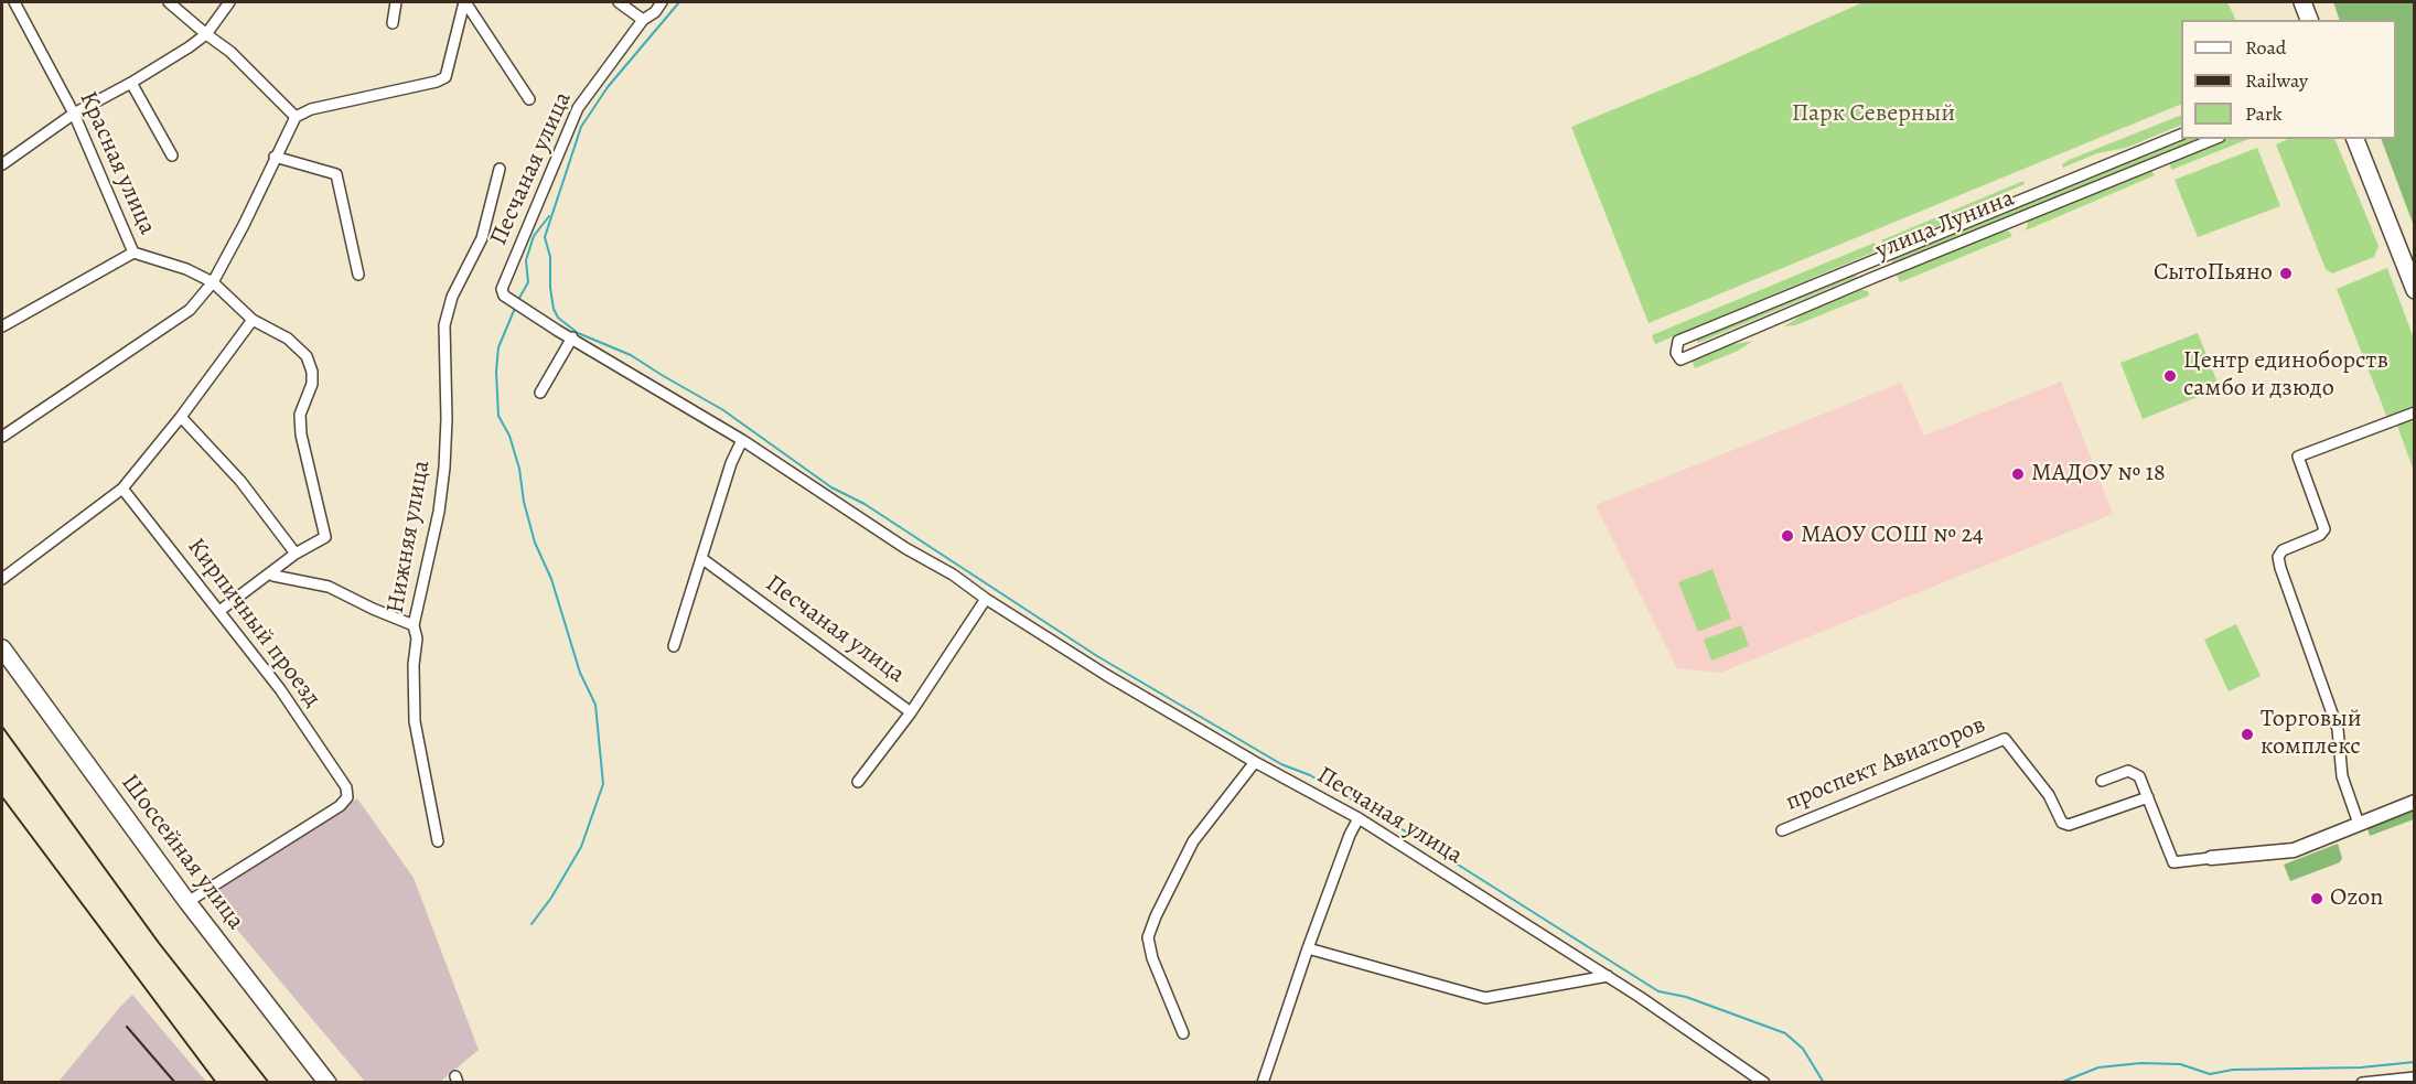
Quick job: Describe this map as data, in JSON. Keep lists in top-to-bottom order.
{
  "streets": {
    "main road": ["Шоссейная улица"],
    "street": [
      "Красная улица",
      "Песчаная улица",
      "улица Лунина",
      "Нижняя улица",
      "Кирпичный проезд",
      "проспект Авиаторов"
    ]
  },
  "crossings": [
    ["Красная улица", "Кирпичный проезд"],
    ["Кирпичный проезд", "Шоссейная улица"]
  ],
  "parks": ["Парк Северный"],
  "places": [
    "СытоПьяно",
    "Центр единоборств самбо и дзюдо",
    "МАДОУ № 18",
    "МАОУ СОШ № 24",
    "Торговый комплекс",
    "Ozon"
  ],
  "legend": ["Road", "Railway", "Park"]
}
